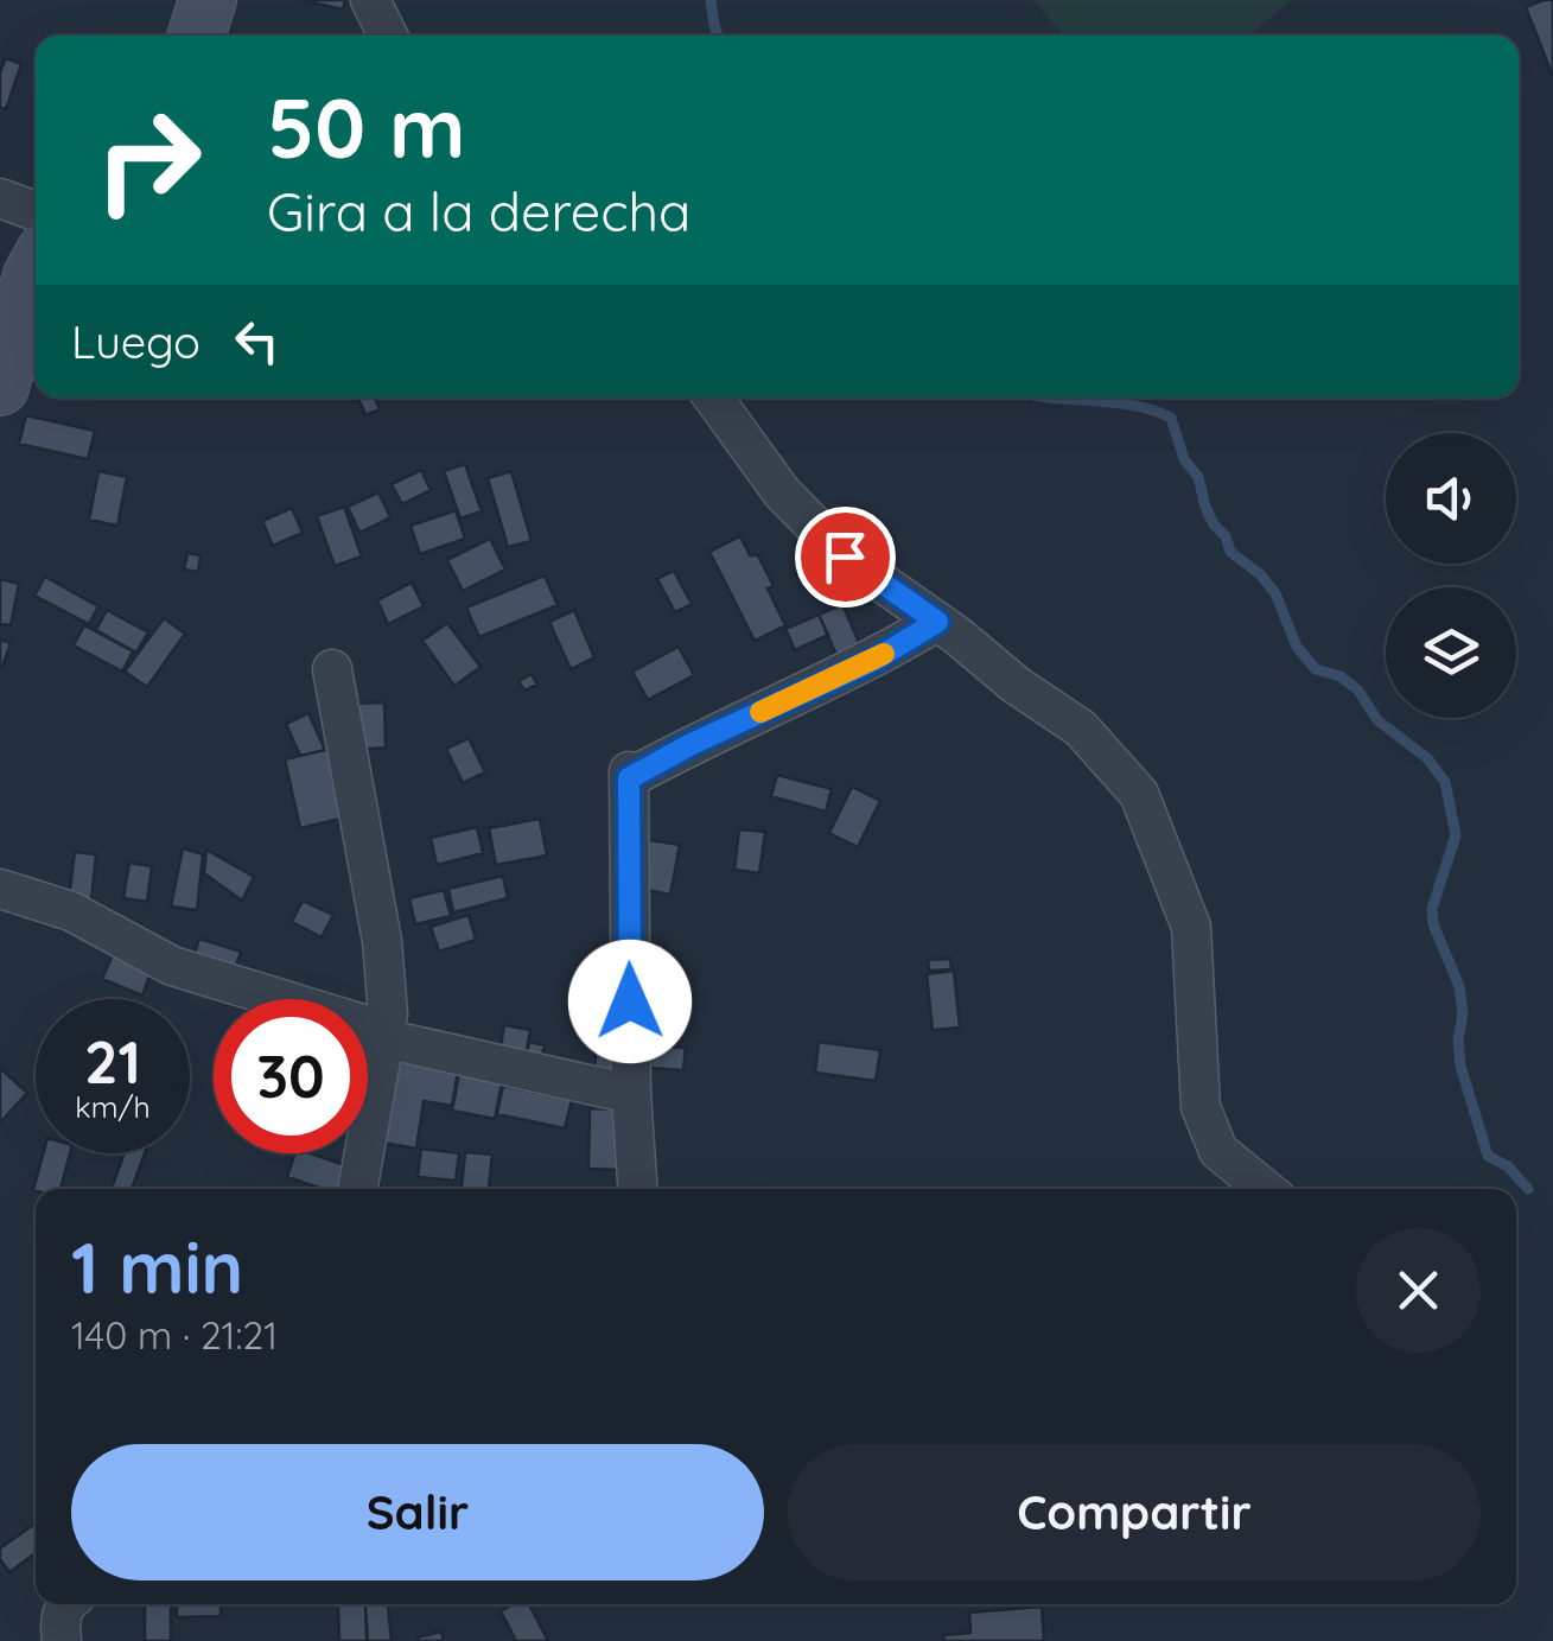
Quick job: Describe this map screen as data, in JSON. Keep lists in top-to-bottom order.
{
  "page": {
    "turn": ["50 m", "Gira a la derecha"],
    "then": "Luego",
    "speed": "21 km/h",
    "limit": "30",
    "heading": ["1 min", "140 m · 21:21"],
    "buttons": ["Salir", "Compartir"]
  }
}
